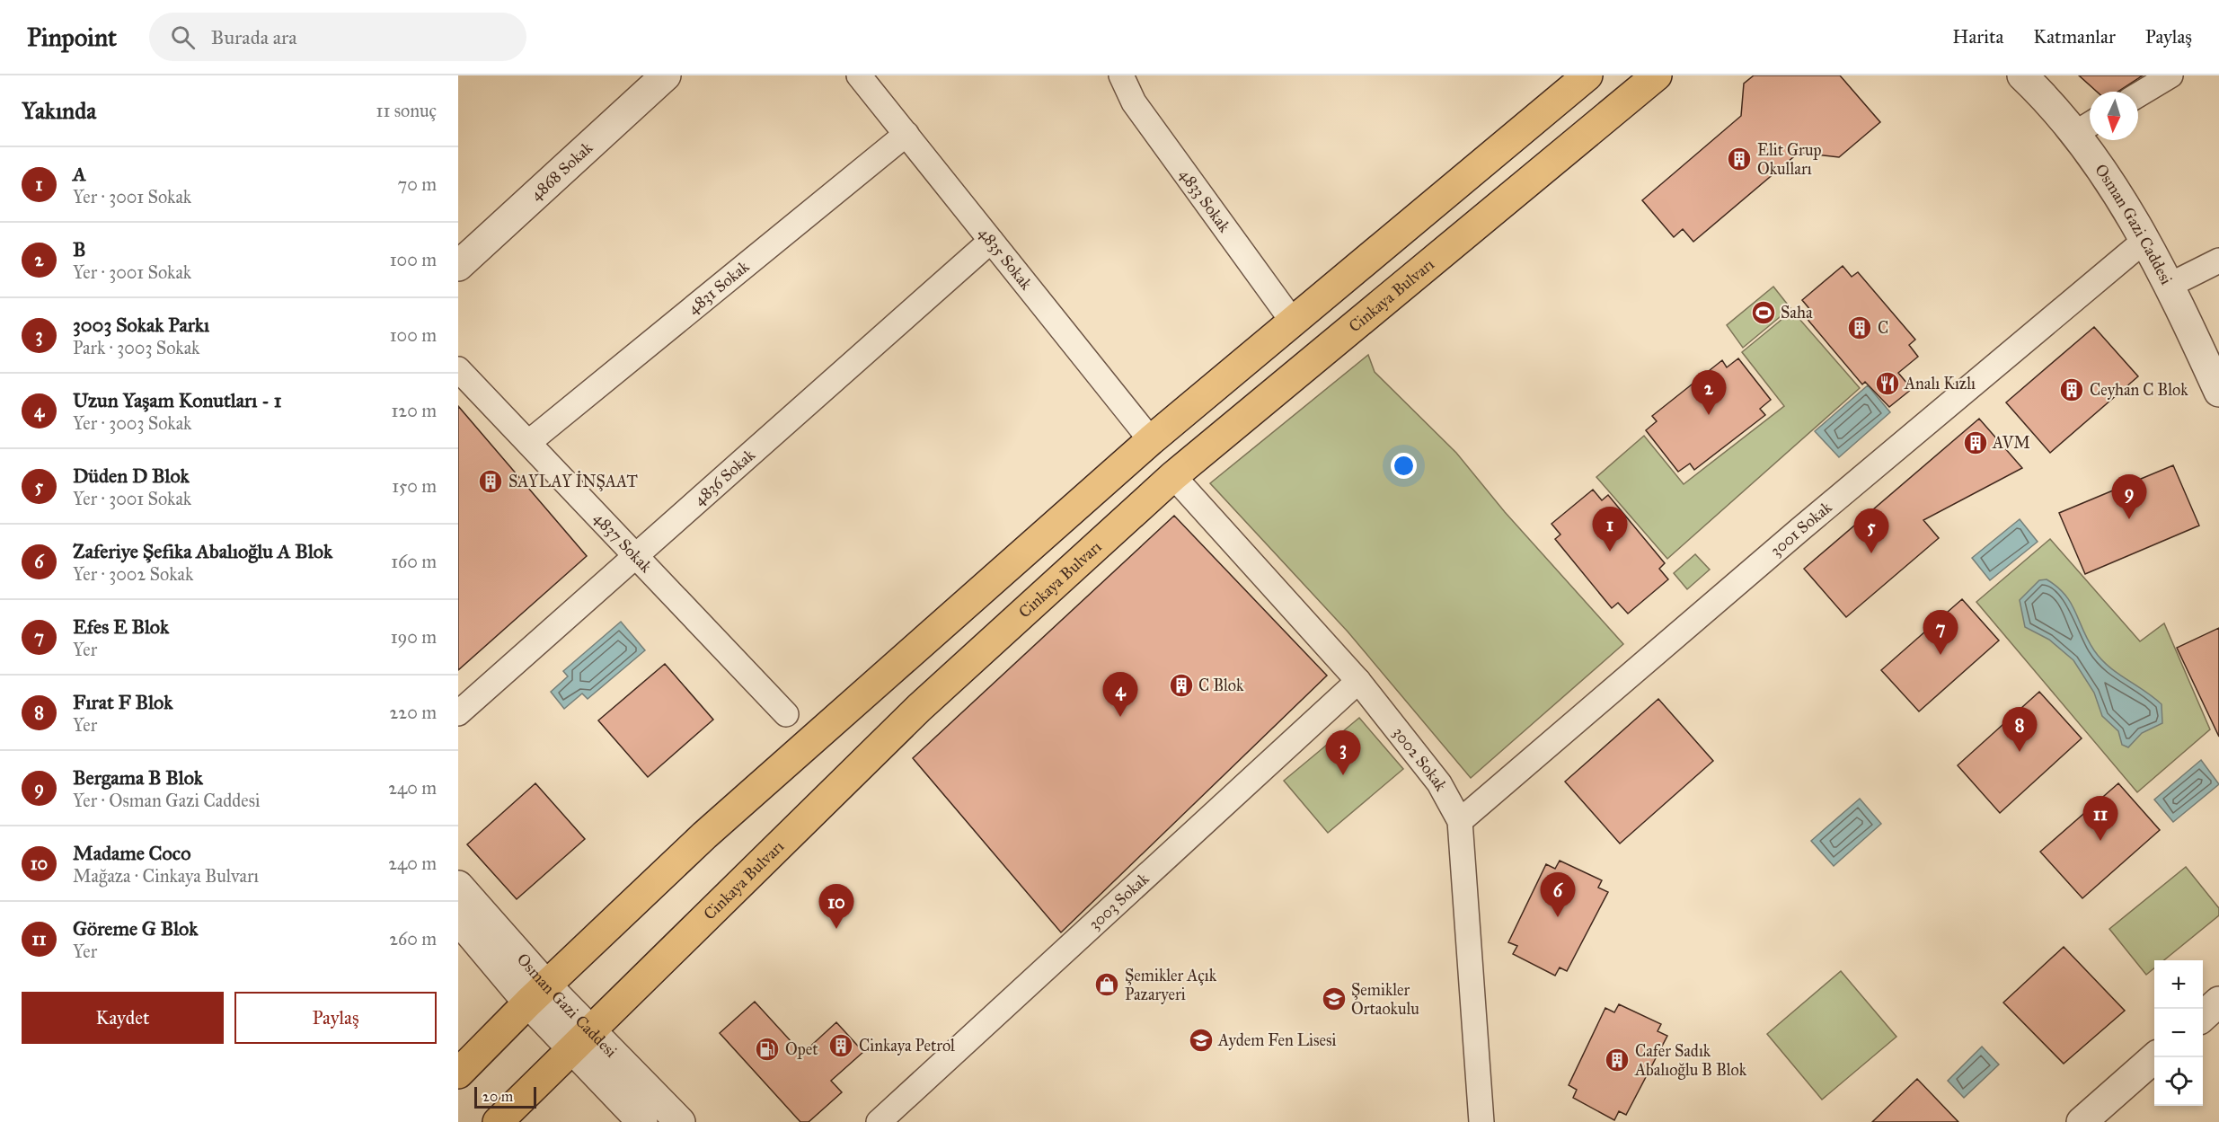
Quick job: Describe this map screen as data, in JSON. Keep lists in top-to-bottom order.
{
  "streets": {
    "main road": ["Cinkaya Bulvarı"],
    "street": [
      "4868 Sokak",
      "4833 Sokak",
      "Osman Gazi Caddesi",
      "4835 Sokak",
      "4831 Sokak",
      "4836 Sokak",
      "3001 Sokak",
      "4837 Sokak",
      "3002 Sokak",
      "3003 Sokak"
    ]
  },
  "crossings": [
    ["Osman Gazi Caddesi", "Cinkaya Bulvarı"],
    ["Osman Gazi Caddesi", "3001 Sokak"],
    ["4835 Sokak", "4831 Sokak"],
    ["4835 Sokak", "4836 Sokak"],
    ["4831 Sokak", "4837 Sokak"],
    ["Cinkaya Bulvarı", "3002 Sokak"],
    ["4836 Sokak", "4837 Sokak"],
    ["3001 Sokak", "3002 Sokak"],
    ["3002 Sokak", "3003 Sokak"]
  ],
  "places": {
    "building": [
      "Elit Grup Okulları",
      "C",
      "Ceyhan C Blok",
      "AVM",
      "SAYLAY İNŞAAT",
      "C Blok",
      "Cinkaya Petrol",
      "Cafer Sadık Abalıoğlu B Blok"
    ],
    "sports": ["Saha"],
    "restaurant": ["Analı Kızlı"],
    "shop": ["Şemikler Açık Pazaryeri"],
    "school or university": ["Şemikler Ortaokulu", "Aydem Fen Lisesi"],
    "fuel station": ["Opet"]
  },
  "scale_bar": "20 m",
  "north": "bottom",
  "page": {
    "header": "Pinpoint",
    "search": "Burada ara",
    "nav": ["Harita", "Katmanlar", "Paylaş"],
    "heading": ["Yakında", "11 sonuç"],
    "list": [
      {
        "mark": "1",
        "name": "A",
        "note": "Yer · 3001 Sokak",
        "value": "70 m"
      },
      {
        "mark": "2",
        "name": "B",
        "note": "Yer · 3001 Sokak",
        "value": "100 m"
      },
      {
        "mark": "3",
        "name": "3003 Sokak Parkı",
        "note": "Park · 3003 Sokak",
        "value": "100 m"
      },
      {
        "mark": "4",
        "name": "Uzun Yaşam Konutları - 1",
        "note": "Yer · 3003 Sokak",
        "value": "120 m"
      },
      {
        "mark": "5",
        "name": "Düden D Blok",
        "note": "Yer · 3001 Sokak",
        "value": "150 m"
      },
      {
        "mark": "6",
        "name": "Zaferiye Şefika Abalıoğlu A Blok",
        "note": "Yer · 3002 Sokak",
        "value": "160 m"
      },
      {
        "mark": "7",
        "name": "Efes E Blok",
        "note": "Yer",
        "value": "190 m"
      },
      {
        "mark": "8",
        "name": "Fırat F Blok",
        "note": "Yer",
        "value": "220 m"
      },
      {
        "mark": "9",
        "name": "Bergama B Blok",
        "note": "Yer · Osman Gazi Caddesi",
        "value": "240 m"
      },
      {
        "mark": "10",
        "name": "Madame Coco",
        "note": "Mağaza · Cinkaya Bulvarı",
        "value": "240 m"
      },
      {
        "mark": "11",
        "name": "Göreme G Blok",
        "note": "Yer",
        "value": "260 m"
      }
    ],
    "pins": [
      "2",
      "9",
      "1",
      "5",
      "7",
      "4",
      "8",
      "3",
      "11",
      "6",
      "10"
    ],
    "map_buttons": ["+", "−"],
    "buttons": ["Kaydet", "Paylaş"],
    "scale": "20 m"
  }
}
